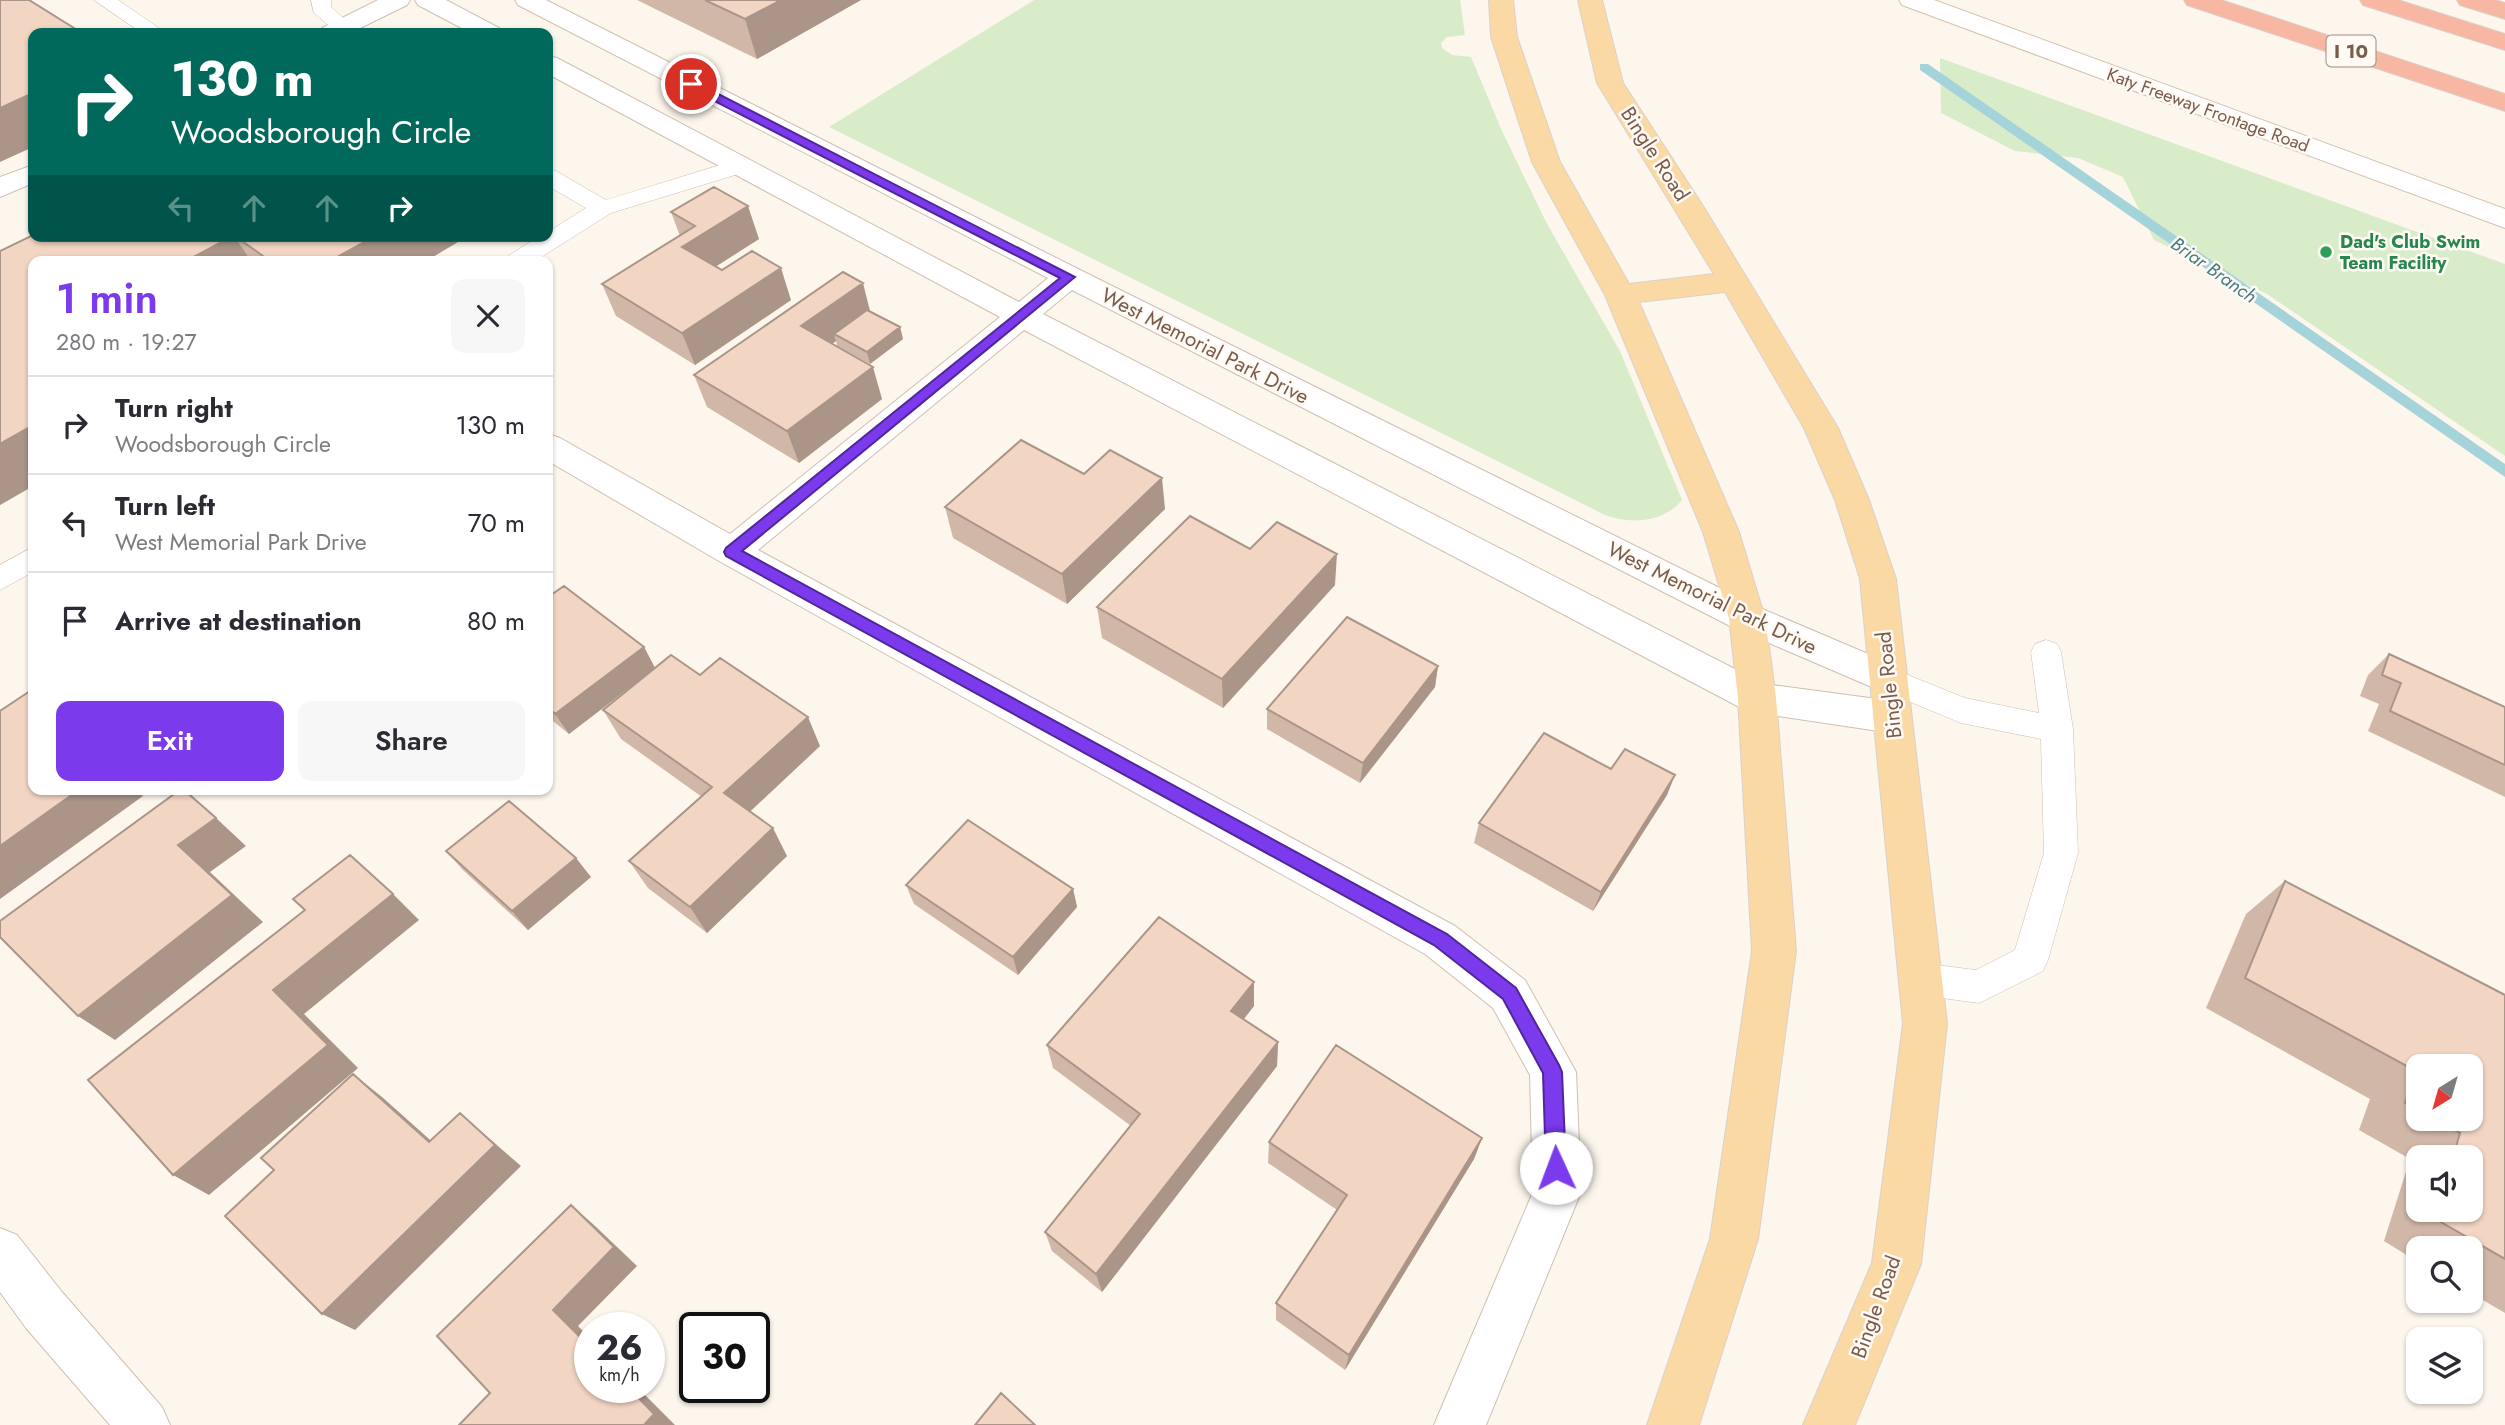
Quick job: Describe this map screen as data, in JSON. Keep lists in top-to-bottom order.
{
  "streets": {
    "highway": ["I 10"],
    "main road": ["Bingle Road"],
    "street": ["Katy Freeway Frontage Road", "West Memorial Park Drive"]
  },
  "crossings": [
    ["Bingle Road", "West Memorial Park Drive"]
  ],
  "water": ["Briar Branch"],
  "places": ["Dad's Club Swim Team Facility"],
  "north": "bottom left",
  "page": {
    "turn": ["130 m", "Woodsborough Circle"],
    "heading": ["1 min", "280 m · 19:27"],
    "list": [
      {
        "name": "Turn right",
        "note": "Woodsborough Circle",
        "value": "130 m"
      },
      {
        "name": "Turn left",
        "note": "West Memorial Park Drive",
        "value": "70 m"
      },
      {
        "name": "Arrive at destination",
        "value": "80 m"
      }
    ],
    "buttons": ["Exit", "Share"],
    "speed": "26 km/h",
    "limit": "30"
  }
}
